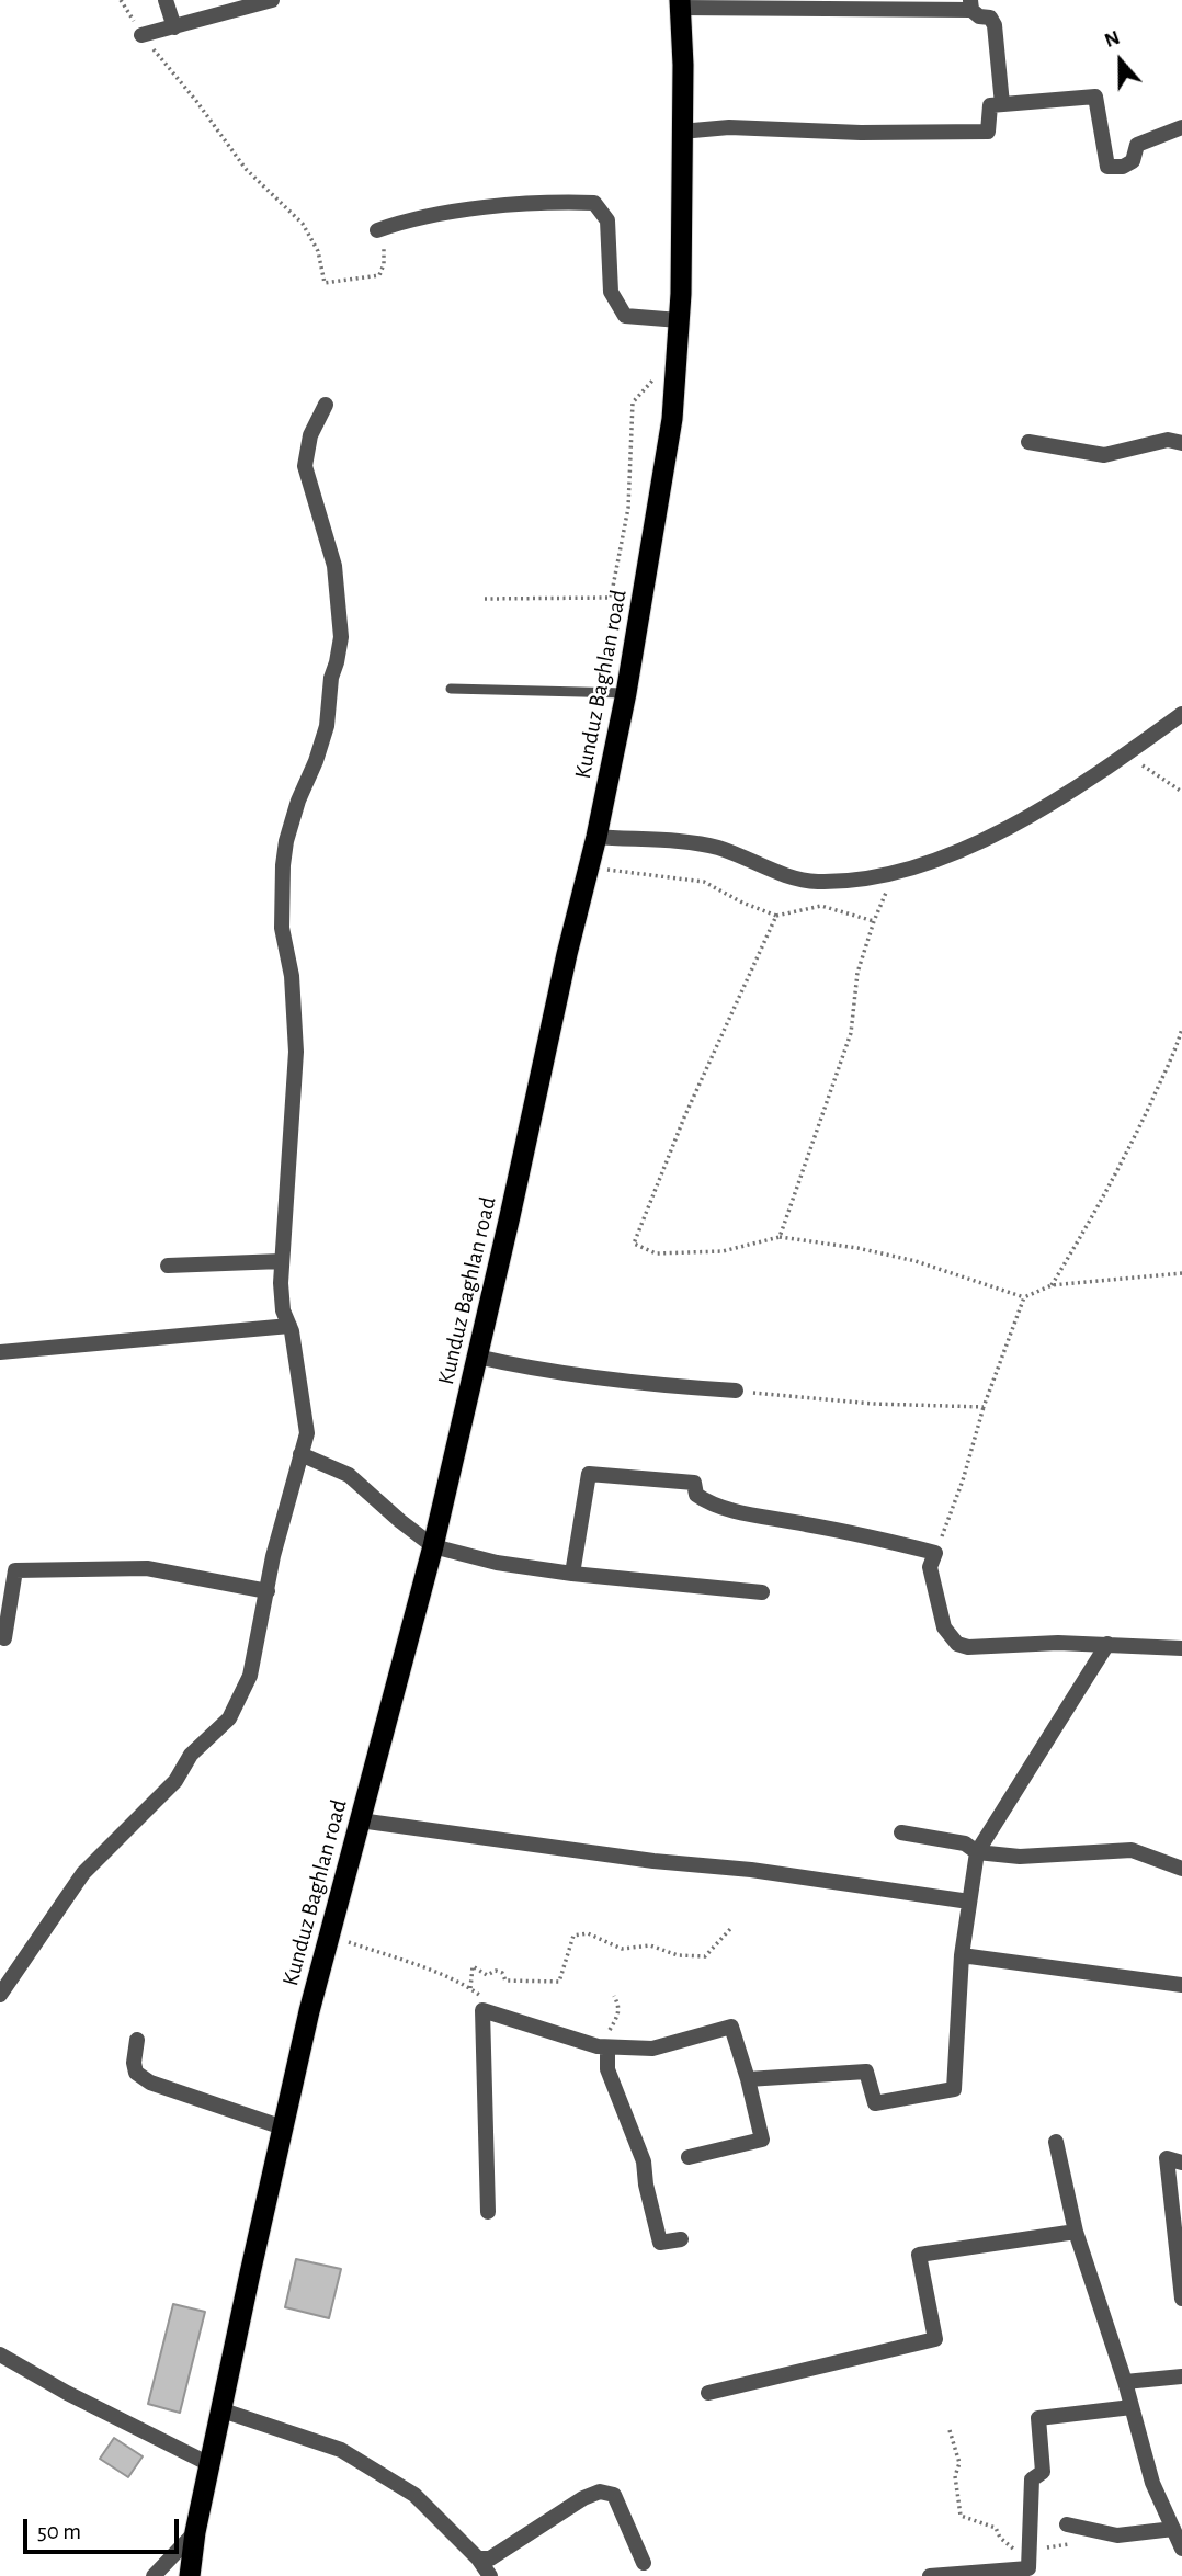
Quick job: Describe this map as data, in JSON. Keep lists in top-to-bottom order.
{
  "streets": {
    "highway": ["Kunduz Baghlan road"]
  },
  "scale_bar": "50 m",
  "north": "top"
}
